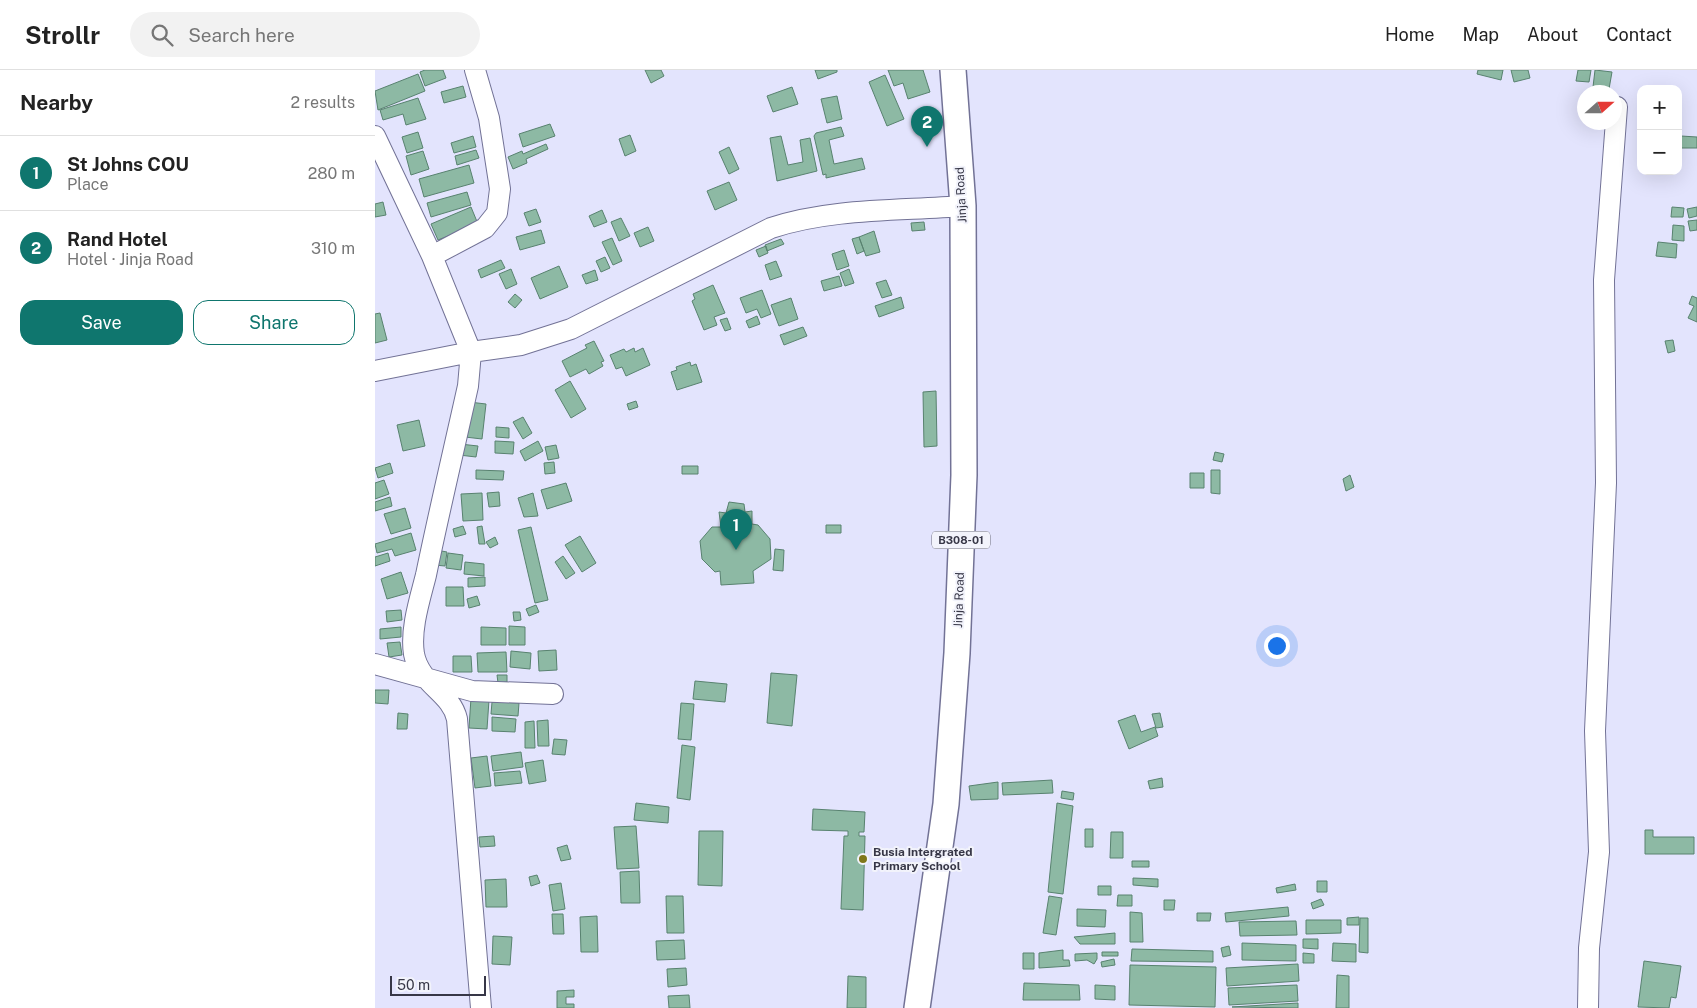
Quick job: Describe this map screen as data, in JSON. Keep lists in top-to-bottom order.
{
  "streets": {
    "main road": ["Jinja Road", "B308-01"]
  },
  "places": ["Busia Intergrated Primary School"],
  "scale_bar": "50 m",
  "north": "right",
  "page": {
    "header": "Strollr",
    "search": "Search here",
    "nav": [
      "Home",
      "Map",
      "About",
      "Contact"
    ],
    "heading": ["Nearby", "2 results"],
    "map_buttons": ["+", "−"],
    "pins": ["2", "1"],
    "list": [
      {
        "mark": "1",
        "name": "St Johns COU",
        "note": "Place",
        "value": "280 m"
      },
      {
        "mark": "2",
        "name": "Rand Hotel",
        "note": "Hotel · Jinja Road",
        "value": "310 m"
      }
    ],
    "buttons": ["Save", "Share"],
    "scale": "50 m"
  }
}
